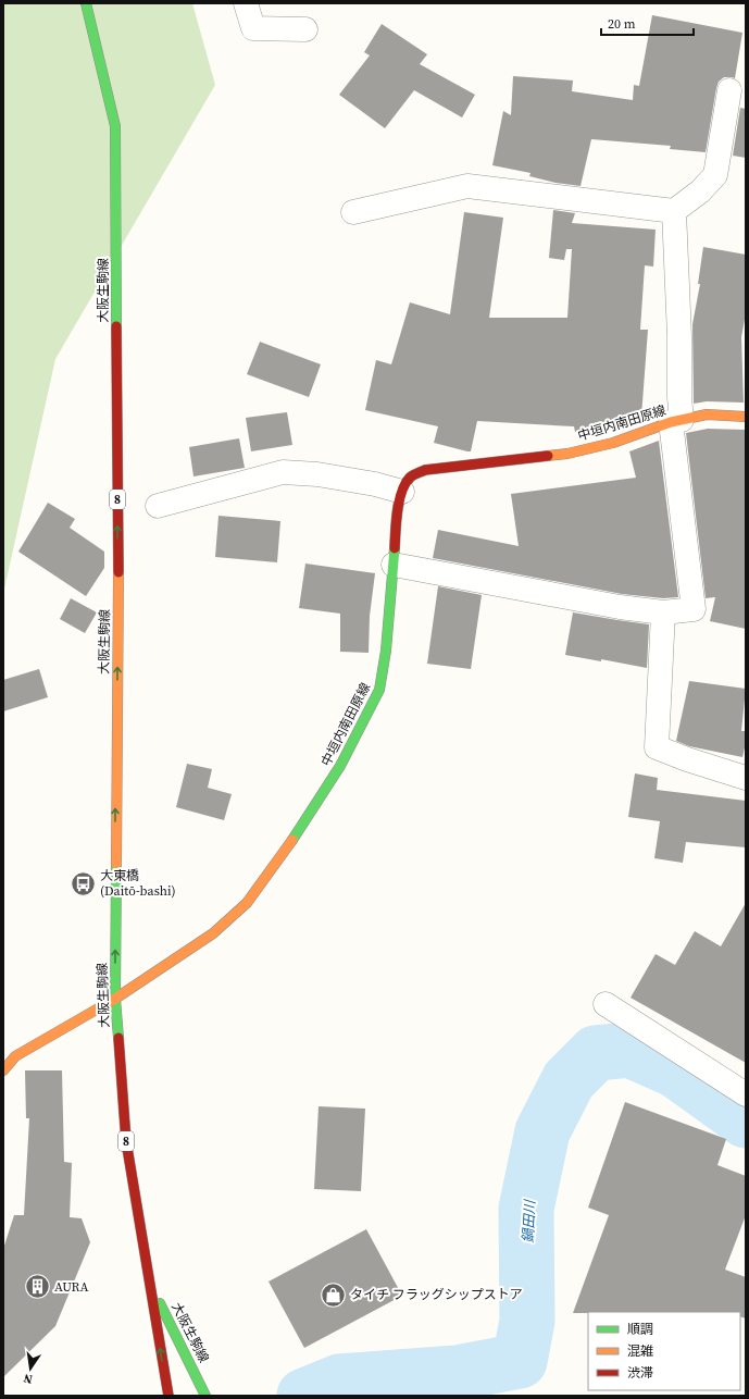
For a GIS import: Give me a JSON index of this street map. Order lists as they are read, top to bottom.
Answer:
{
  "streets": {
    "main road": ["大阪生駒線", "中垣内南田原線", "8"]
  },
  "crossings": [
    ["大阪生駒線", "中垣内南田原線"]
  ],
  "one_way": ["大阪生駒線"],
  "water": ["鍋田川"],
  "places": {
    "bus stop": ["大東橋 (Daitō-bashi)"],
    "building": ["AURA"],
    "shop": ["タイチ フラッグシップストア"]
  },
  "legend": ["順調", "混雑", "渋滞"],
  "scale_bar": "20 m",
  "north": "bottom"
}
